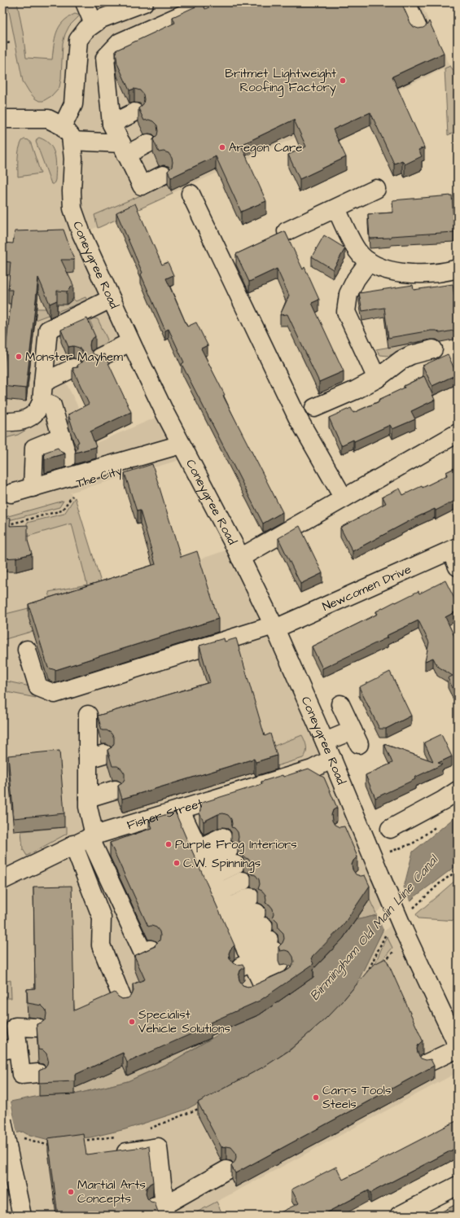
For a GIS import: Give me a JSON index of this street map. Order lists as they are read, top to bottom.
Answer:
{
  "streets": {
    "main road": ["Coneygree Road", "Newcomen Drive", "Fisher Street"],
    "path": ["The City"]
  },
  "crossings": [
    ["Coneygree Road", "Newcomen Drive"],
    ["Coneygree Road", "Fisher Street"]
  ],
  "water": ["Birmingham Old Main Line Canal"],
  "places": [
    "Britmet Lightweight Roofing Factory",
    "Aregon Care",
    "Monster Mayhem",
    "Purple Frog Interiors",
    "C.W. Spinnings",
    "Specialist Vehicle Solutions",
    "Carrs Tools Steels",
    "Martial Arts Concepts"
  ]
}
